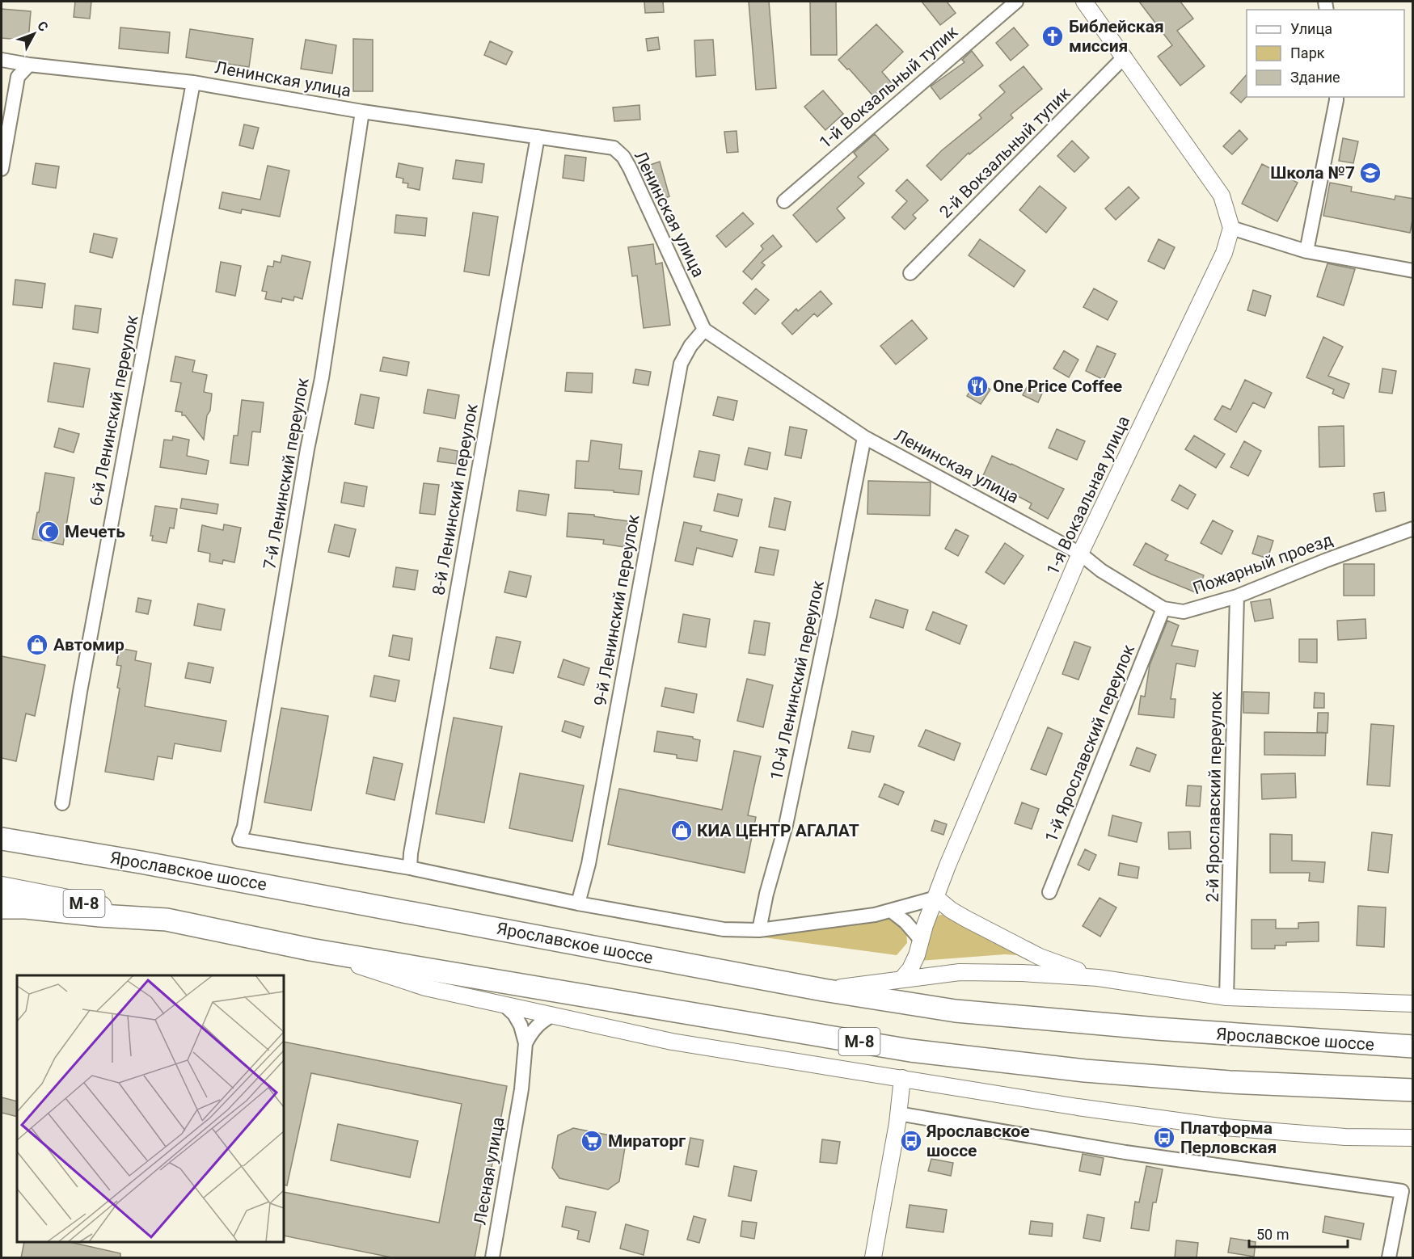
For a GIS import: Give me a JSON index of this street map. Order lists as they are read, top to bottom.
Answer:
{
  "streets": {
    "highway": ["Ярославское шоссе", "М-8"],
    "street": [
      "Ленинская улица",
      "1-й Вокзальный тупик",
      "2-й Вокзальный тупик",
      "6-й Ленинский переулок",
      "7-й Ленинский переулок",
      "1-я Вокзальная улица",
      "8-й Ленинский переулок",
      "Пожарный проезд",
      "9-й Ленинский переулок",
      "10-й Ленинский переулок",
      "1-й Ярославский переулок",
      "2-й Ярославский переулок",
      "Лесная улица"
    ]
  },
  "crossings": [
    ["Ленинская улица", "6-й Ленинский переулок"],
    ["Ленинская улица", "7-й Ленинский переулок"],
    ["Ленинская улица", "1-я Вокзальная улица"],
    ["Ленинская улица", "8-й Ленинский переулок"],
    ["Ленинская улица", "Пожарный проезд"],
    ["Ленинская улица", "9-й Ленинский переулок"],
    ["Ленинская улица", "10-й Ленинский переулок"],
    ["2-й Вокзальный тупик", "1-я Вокзальная улица"],
    ["7-й Ленинский переулок", "8-й Ленинский переулок"],
    ["1-я Вокзальная улица", "Пожарный проезд"],
    ["Пожарный проезд", "1-й Ярославский переулок"],
    ["Пожарный проезд", "2-й Ярославский переулок"]
  ],
  "places": {
    "church": ["Библейская миссия"],
    "school or university": ["Школа №7"],
    "restaurant": ["One Price Coffee"],
    "mosque": ["Мечеть"],
    "shop": ["Автомир", "КИА ЦЕНТР АГАЛАТ"],
    "bus stop": ["Платформа Перловская", "Ярославское шоссе"],
    "supermarket": ["Мираторг"]
  },
  "legend": ["Улица", "Парк", "Здание"],
  "scale_bar": "50 m",
  "north": "top right"
}
